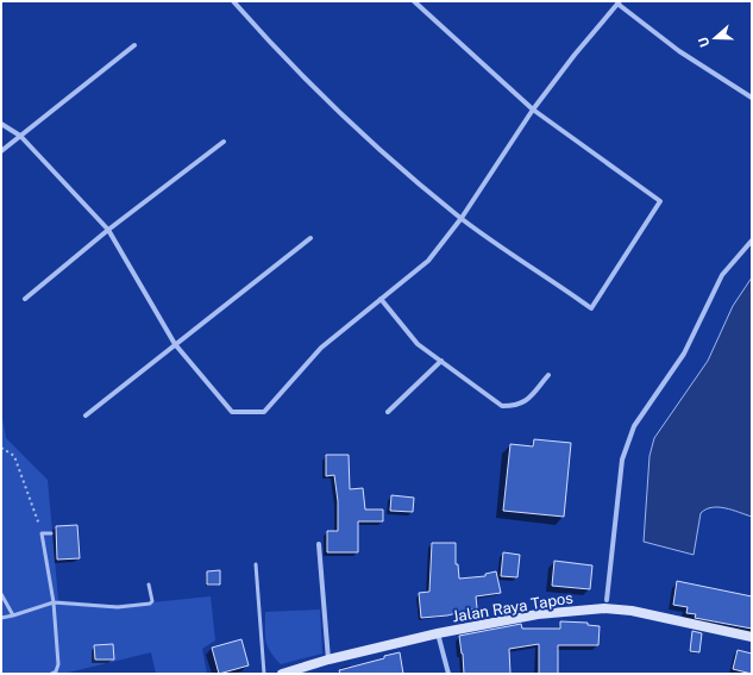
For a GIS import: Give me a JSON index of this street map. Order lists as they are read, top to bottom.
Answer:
{
  "streets": {
    "main road": ["Jalan Raya Tapos"]
  },
  "north": "left"
}
